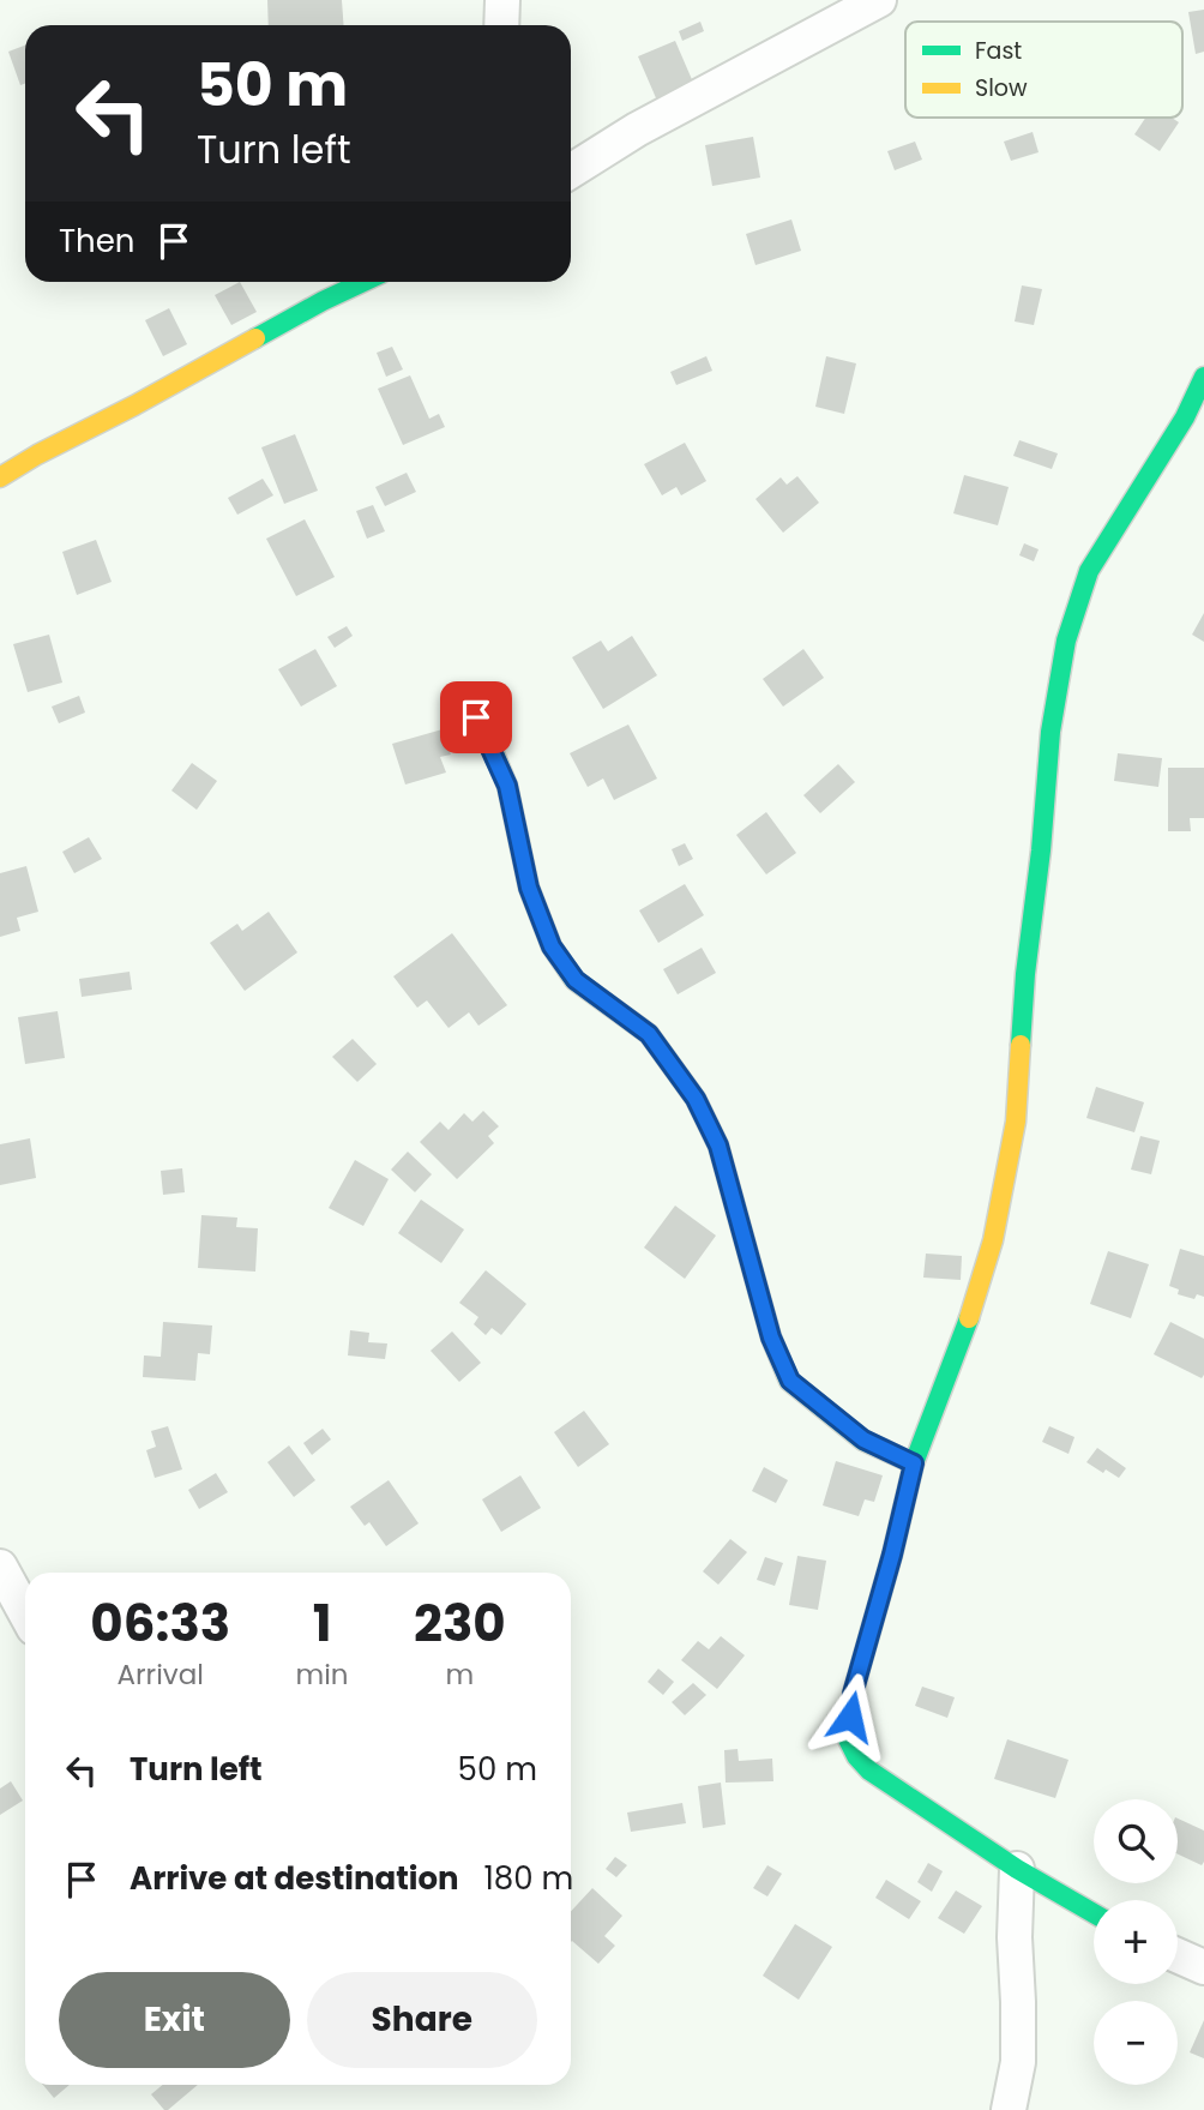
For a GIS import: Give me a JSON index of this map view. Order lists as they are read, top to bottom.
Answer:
{
  "legend": ["Fast", "Slow"],
  "page": {
    "turn": ["50 m", "Turn left"],
    "then": "Then",
    "eta": [
      "06:33",
      "Arrival",
      "1",
      "min",
      "230",
      "m"
    ],
    "list": [
      {
        "name": "Turn left",
        "value": "50 m"
      },
      {
        "name": "Arrive at destination",
        "value": "180 m"
      }
    ],
    "map_buttons": ["+", "−"],
    "buttons": ["Exit", "Share"]
  }
}
